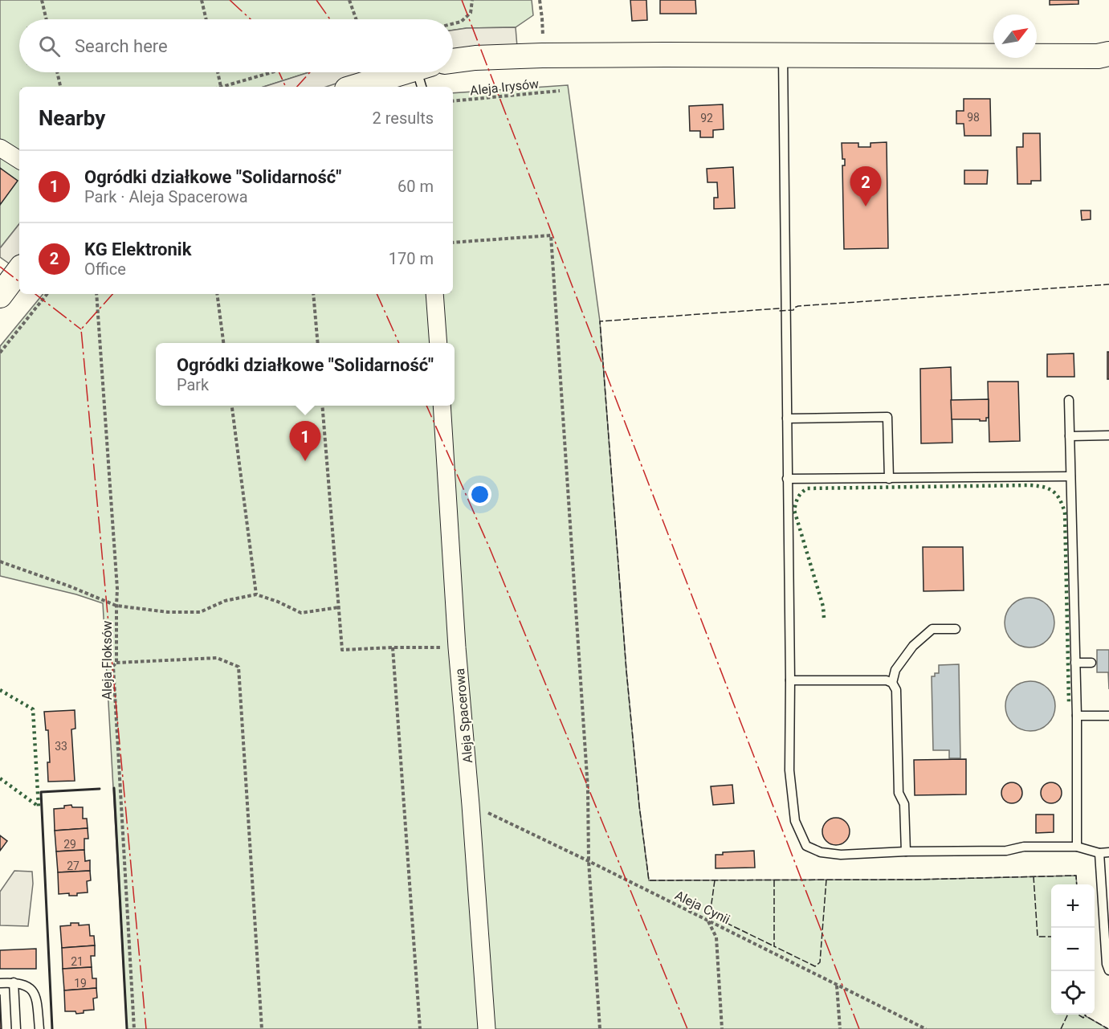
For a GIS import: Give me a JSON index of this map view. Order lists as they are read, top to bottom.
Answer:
{
  "streets": {
    "street": ["Aleja Spacerowa"],
    "path": ["Aleja Irysów", "Aleja Floksów", "Aleja Cynii"]
  },
  "crossings": [
    ["Aleja Spacerowa", "Aleja Cynii"]
  ],
  "house_numbers": [
    "98",
    "92",
    "33",
    "29",
    "27",
    "21",
    "19"
  ],
  "north": "top right",
  "page": {
    "search": "Search here",
    "heading": ["Nearby", "2 results"],
    "list": [
      {
        "mark": "1",
        "name": "Ogródki działkowe \"Solidarność\"",
        "note": "Park · Aleja Spacerowa",
        "value": "60 m"
      },
      {
        "mark": "2",
        "name": "KG Elektronik",
        "note": "Office",
        "value": "170 m"
      }
    ],
    "pins": ["2", "1"],
    "popup": ["Ogródki działkowe \"Solidarność\"", "Park"],
    "map_buttons": ["+", "−"]
  }
}
